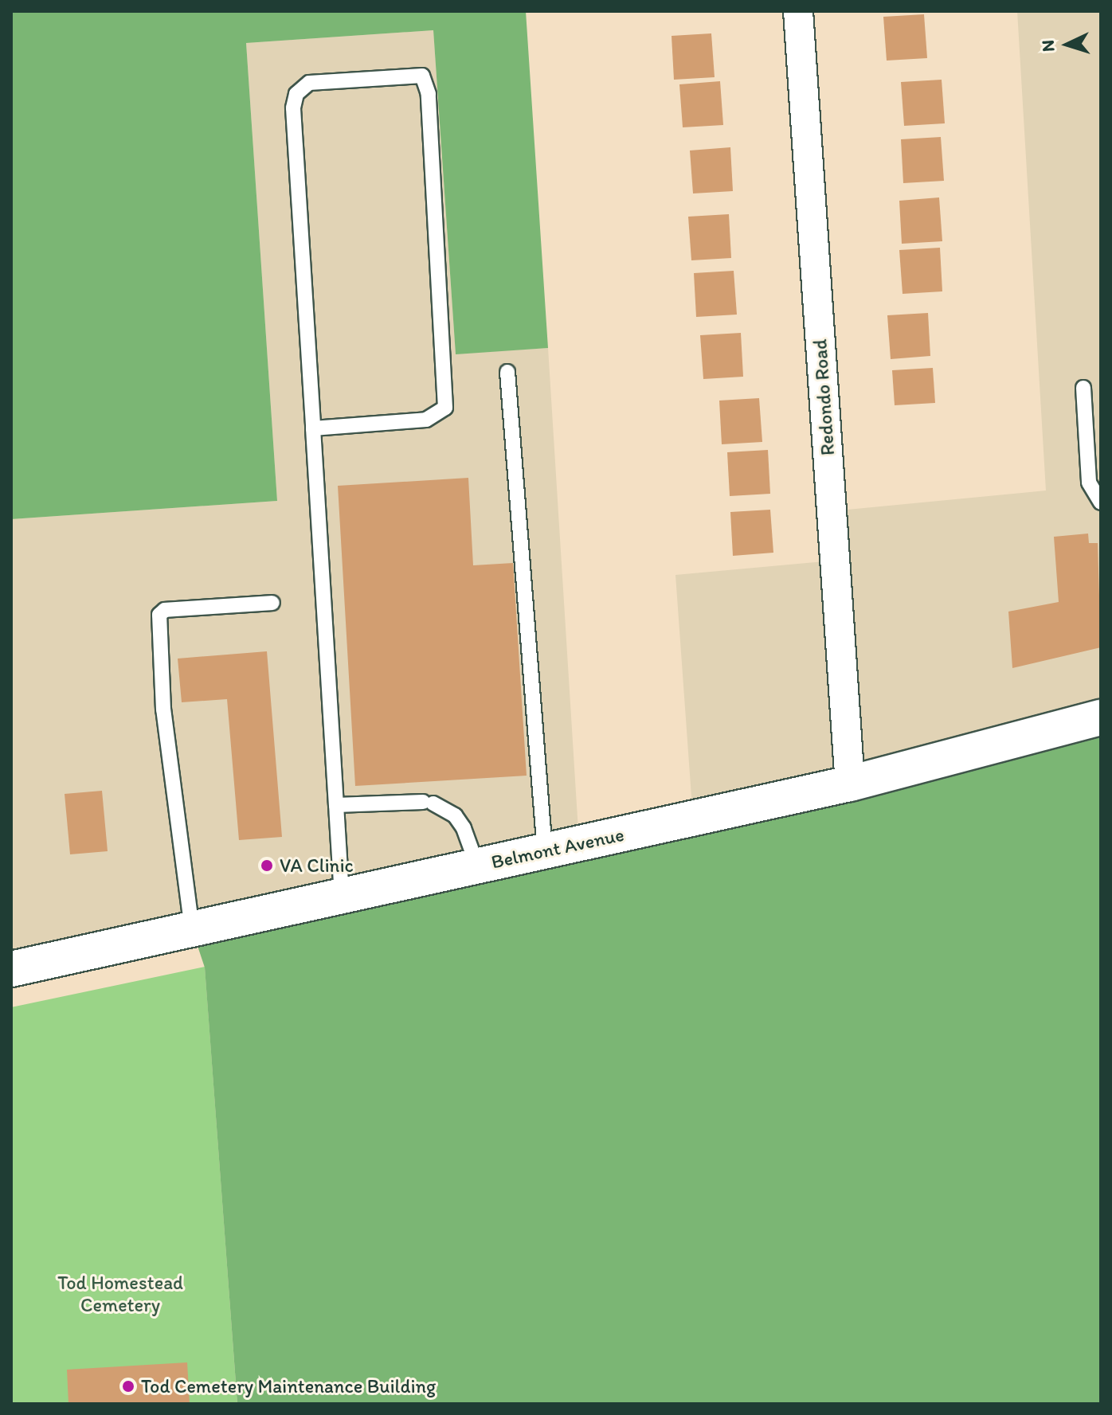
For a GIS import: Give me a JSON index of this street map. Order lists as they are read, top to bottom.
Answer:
{
  "streets": {
    "main road": ["Belmont Avenue"],
    "street": ["Redondo Road"]
  },
  "crossings": [
    ["Redondo Road", "Belmont Avenue"]
  ],
  "parks": ["Tod Homestead Cemetery"],
  "places": ["VA Clinic", "Tod Cemetery Maintenance Building"],
  "north": "left"
}
